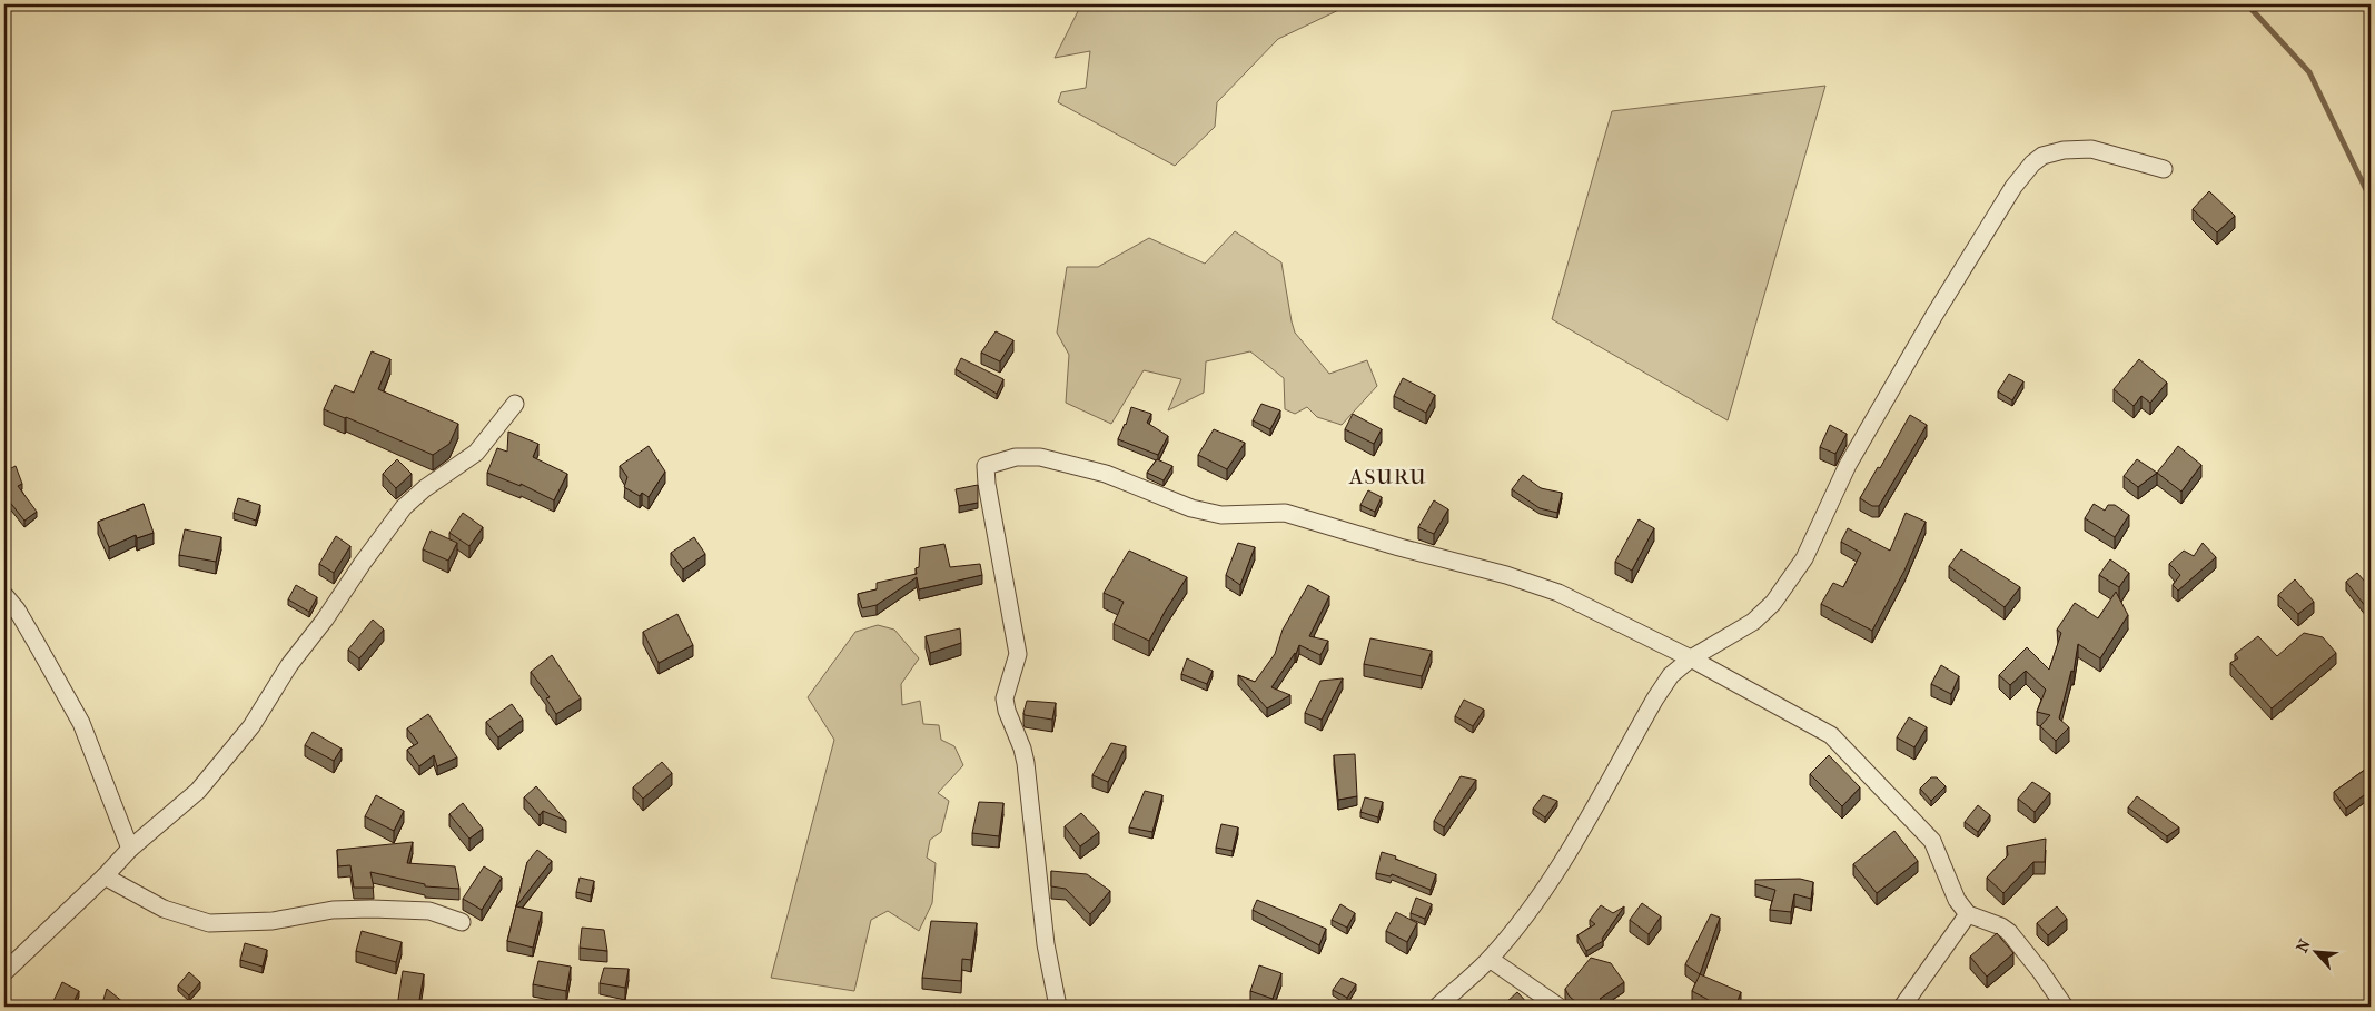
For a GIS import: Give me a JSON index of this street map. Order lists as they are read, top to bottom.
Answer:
{
  "districts": ["ASURU"],
  "north": "top left"
}
